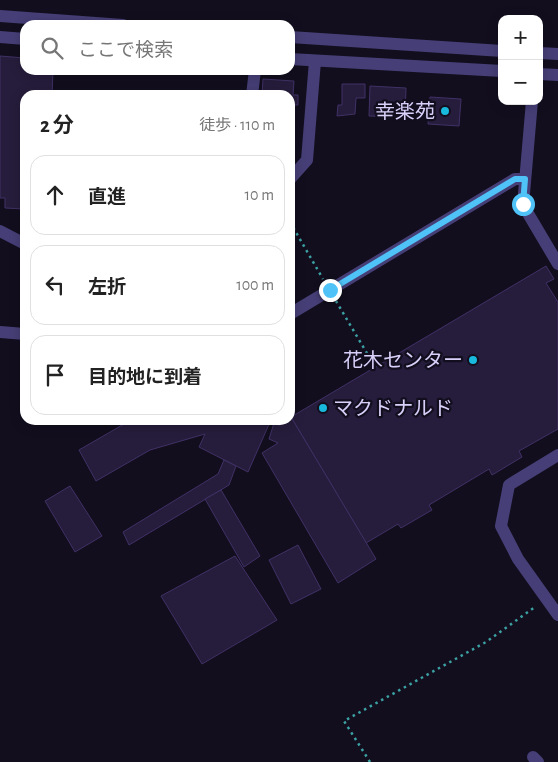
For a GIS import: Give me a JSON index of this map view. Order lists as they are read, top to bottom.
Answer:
{
  "places": ["幸楽苑", "花木センター", "マクドナルド"],
  "page": {
    "map_buttons": ["+", "−"],
    "search": "ここで検索",
    "heading": ["2 分", "徒歩 · 110 m"],
    "list": [
      ["直進", "10 m"],
      ["左折", "100 m"],
      "目的地に到着"
    ]
  }
}
